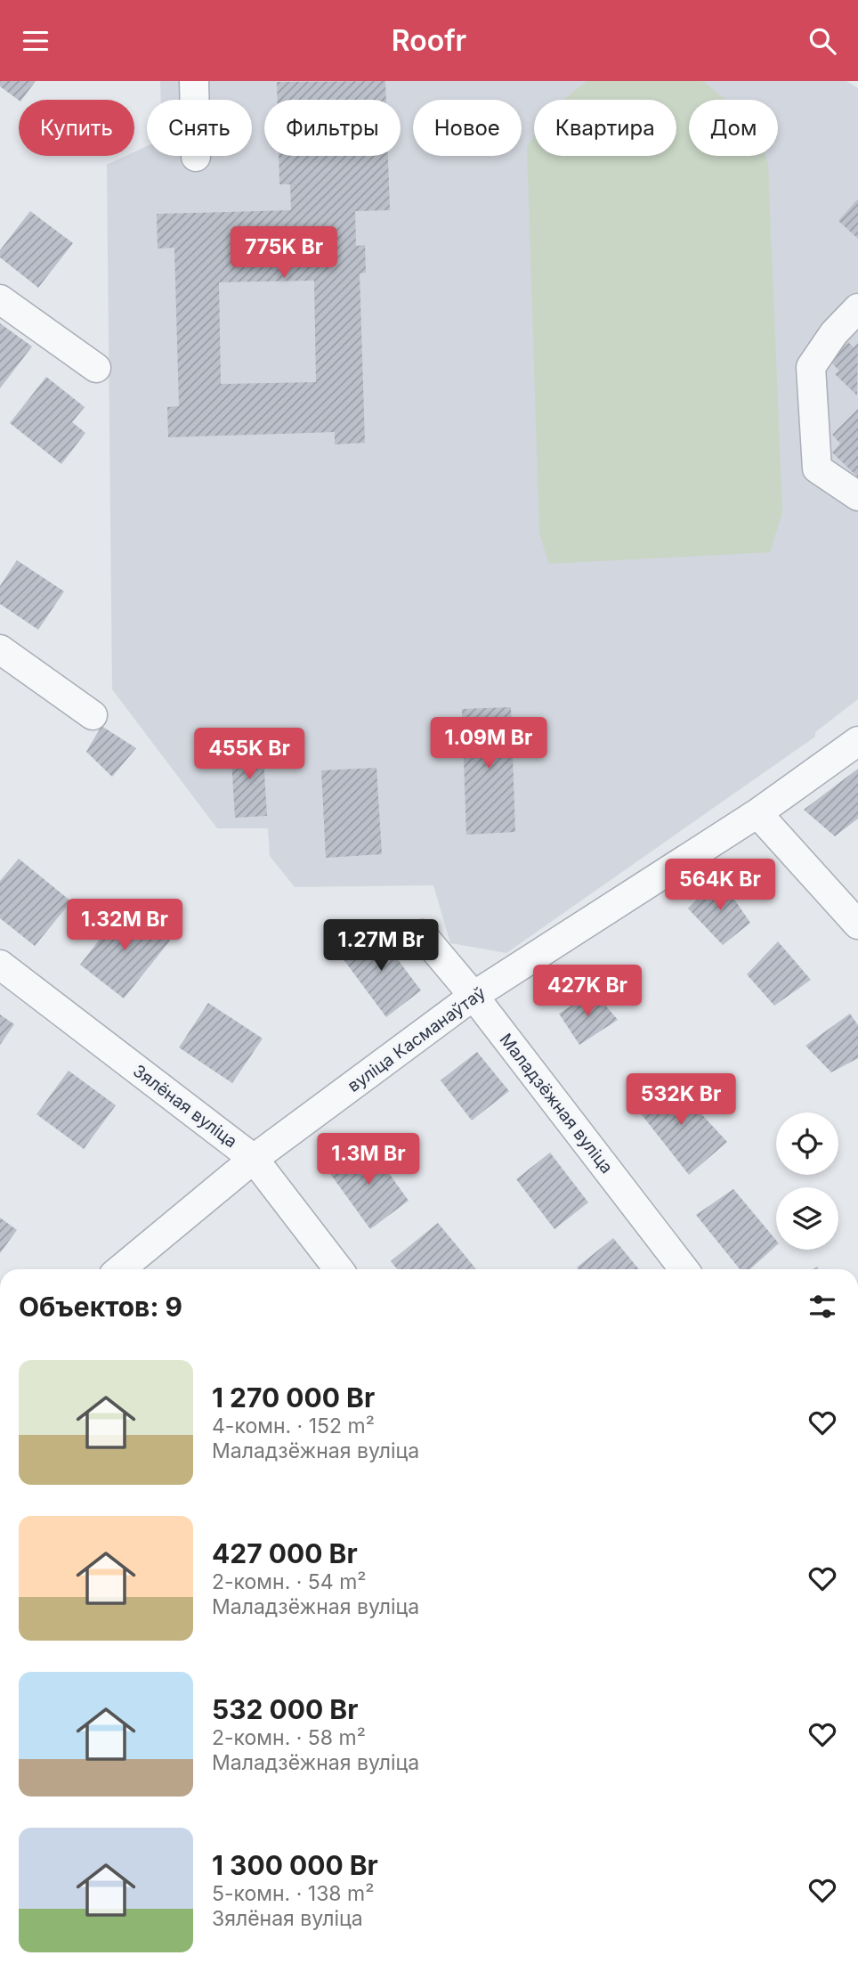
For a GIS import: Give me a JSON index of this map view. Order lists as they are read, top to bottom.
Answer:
{
  "streets": {
    "street": ["вуліца Касманаўтаў", "Маладзёжная вуліца", "Зялёная вуліца"]
  },
  "crossings": [
    ["вуліца Касманаўтаў", "Маладзёжная вуліца"],
    ["вуліца Касманаўтаў", "Зялёная вуліца"]
  ],
  "page": {
    "header": "Roofr",
    "chip": [
      "Купить",
      "Снять",
      "Фильтры",
      "Новое",
      "Квартира",
      "Дом"
    ],
    "price": [
      "775K Br",
      "1.09M Br",
      "455K Br",
      "564K Br",
      "1.32M Br",
      "1.27M Br",
      "427K Br",
      "532K Br",
      "1.3M Br"
    ],
    "heading": "Объектов: 9",
    "list": [
      {
        "name": "1 270 000 Br",
        "note": "4-комн. · 152 m² · Маладзёжная вуліца"
      },
      {
        "name": "427 000 Br",
        "note": "2-комн. · 54 m² · Маладзёжная вуліца"
      },
      {
        "name": "532 000 Br",
        "note": "2-комн. · 58 m² · Маладзёжная вуліца"
      },
      {
        "name": "1 300 000 Br",
        "note": "5-комн. · 138 m² · Зялёная вуліца"
      }
    ]
  }
}
